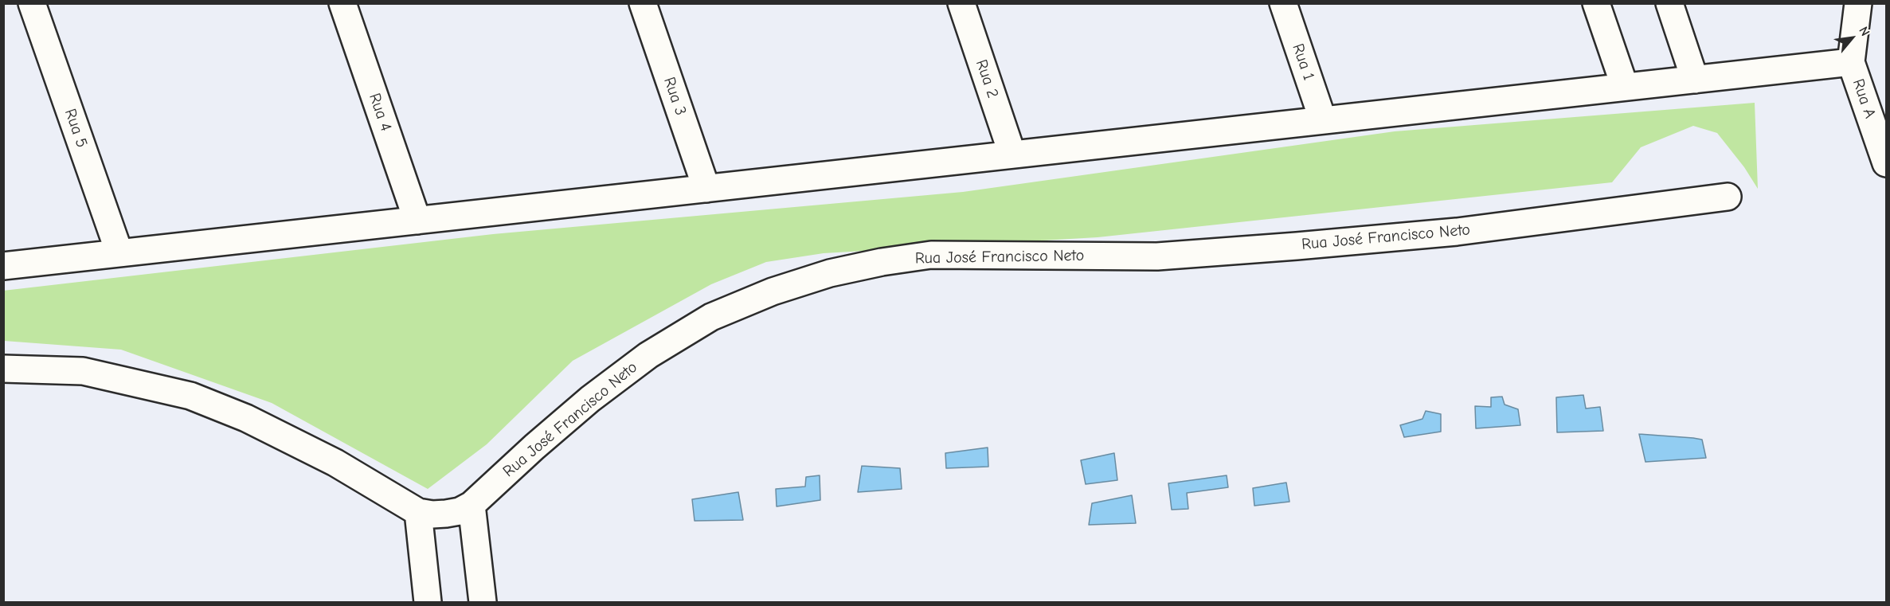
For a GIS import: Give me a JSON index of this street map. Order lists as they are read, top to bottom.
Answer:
{
  "streets": {
    "street": [
      "Rua 1",
      "Rua 2",
      "Rua 3",
      "Rua A",
      "Rua 4",
      "Rua 5",
      "Rua José Francisco Neto"
    ]
  },
  "north": "top right"
}
